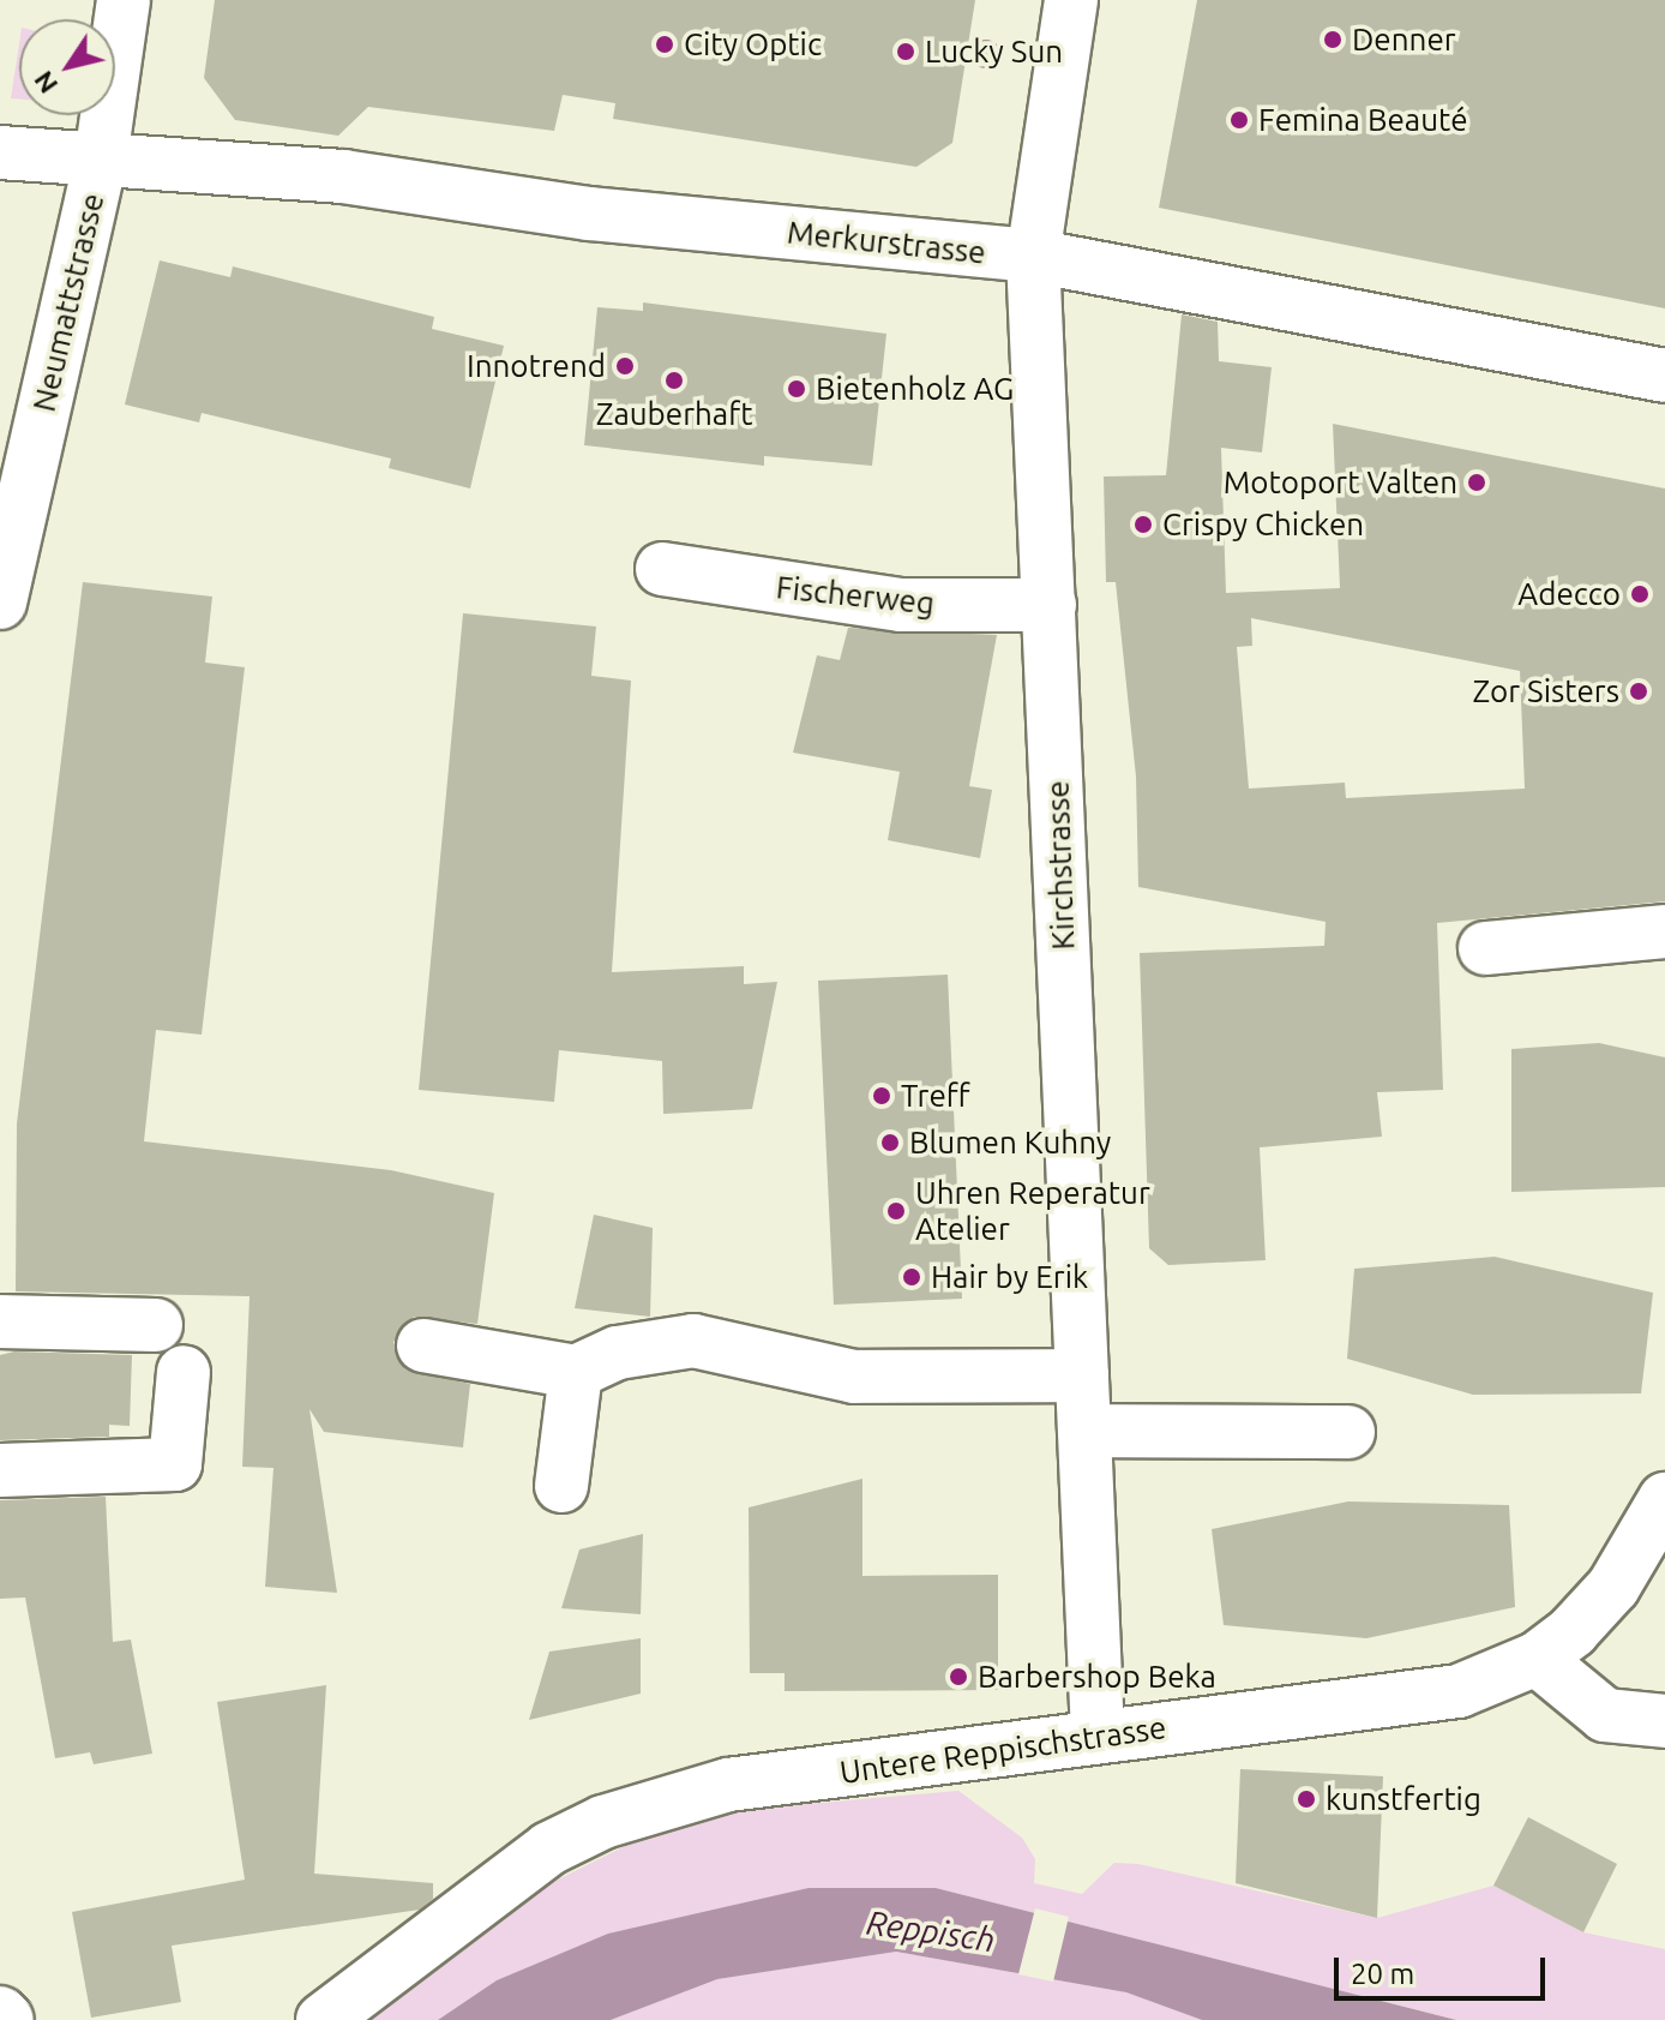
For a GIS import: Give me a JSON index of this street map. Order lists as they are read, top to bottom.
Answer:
{
  "streets": {
    "street": [
      "Merkurstrasse",
      "Neumattstrasse",
      "Fischerweg",
      "Kirchstrasse",
      "Untere Reppischstrasse"
    ]
  },
  "crossings": [
    ["Merkurstrasse", "Neumattstrasse"],
    ["Merkurstrasse", "Kirchstrasse"],
    ["Fischerweg", "Kirchstrasse"],
    ["Kirchstrasse", "Untere Reppischstrasse"]
  ],
  "water": ["Reppisch"],
  "places": [
    "Denner",
    "City Optic",
    "Lucky Sun",
    "Femina Beauté",
    "Innotrend",
    "Zauberhaft",
    "Bietenholz AG",
    "Motoport Valten",
    "Crispy Chicken",
    "Adecco",
    "Zor Sisters",
    "Treff",
    "Blumen Kuhny",
    "Uhren Reperatur Atelier",
    "Hair by Erik",
    "Barbershop Beka",
    "kunstfertig"
  ],
  "scale_bar": "20 m",
  "north": "bottom left"
}
